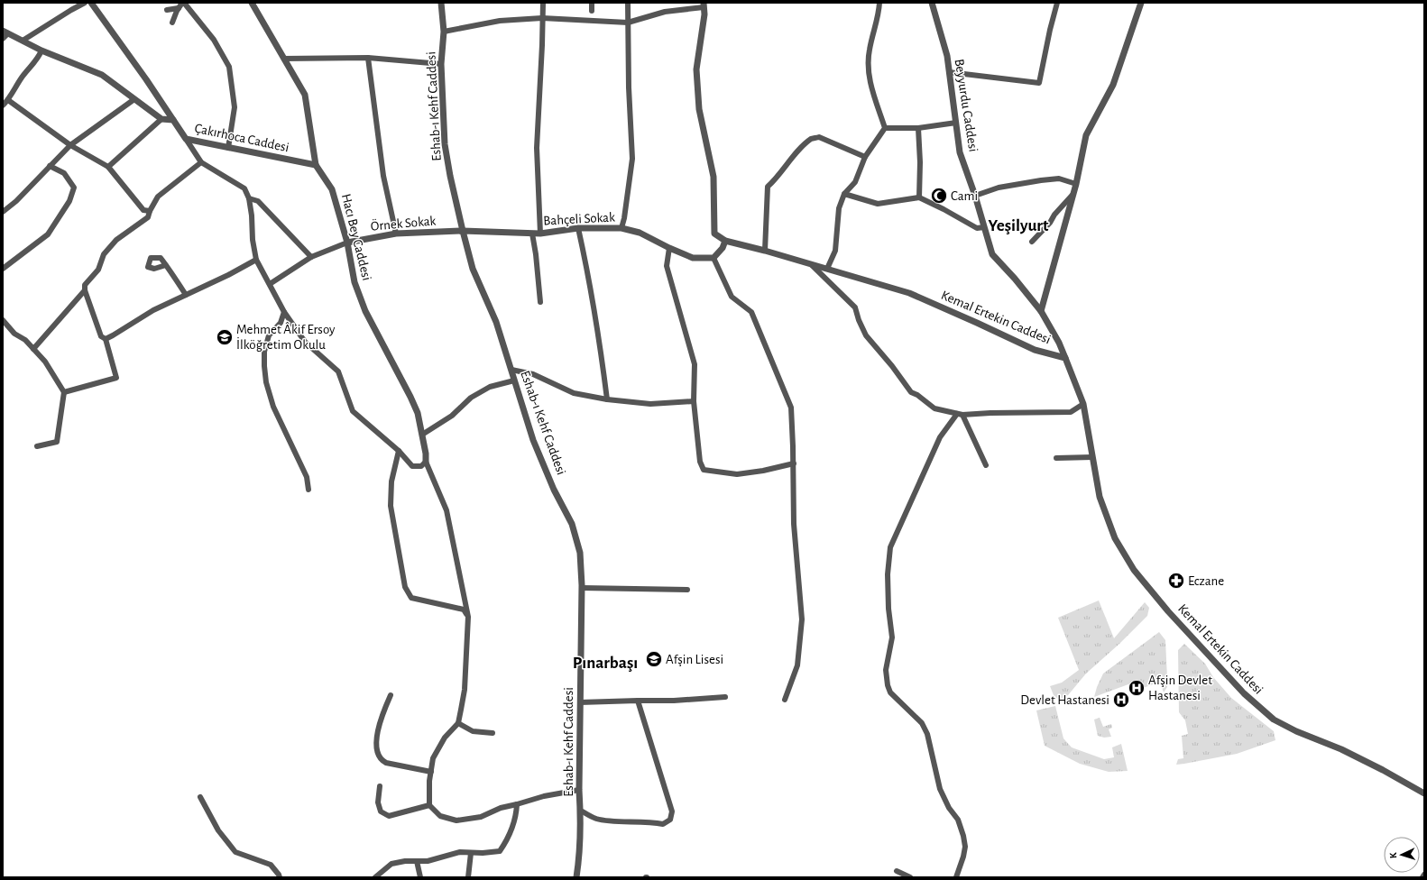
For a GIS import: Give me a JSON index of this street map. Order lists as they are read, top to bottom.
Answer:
{
  "streets": {
    "street": [
      "Beyyurdu Caddesi",
      "Eshab-ı Kehf Caddesi",
      "Çakırhoca Caddesi",
      "Bahçeli Sokak",
      "Örnek Sokak",
      "Hacı Bey Caddesi",
      "Kemal Ertekin Caddesi"
    ]
  },
  "crossings": [
    ["Beyyurdu Caddesi", "Kemal Ertekin Caddesi"],
    ["Eshab-ı Kehf Caddesi", "Bahçeli Sokak"],
    ["Eshab-ı Kehf Caddesi", "Örnek Sokak"],
    ["Çakırhoca Caddesi", "Hacı Bey Caddesi"],
    ["Bahçeli Sokak", "Örnek Sokak"],
    ["Örnek Sokak", "Hacı Bey Caddesi"]
  ],
  "districts": ["Yeşilyurt", "Pınarbaşı"],
  "places": {
    "mosque": ["Cami"],
    "school or university": ["Mehmet Âkif Ersoy İlköğretim Okulu", "Afşin Lisesi"],
    "pharmacy": ["Eczane"],
    "hospital": ["Afşin Devlet Hastanesi", "Devlet Hastanesi"]
  },
  "north": "left"
}
